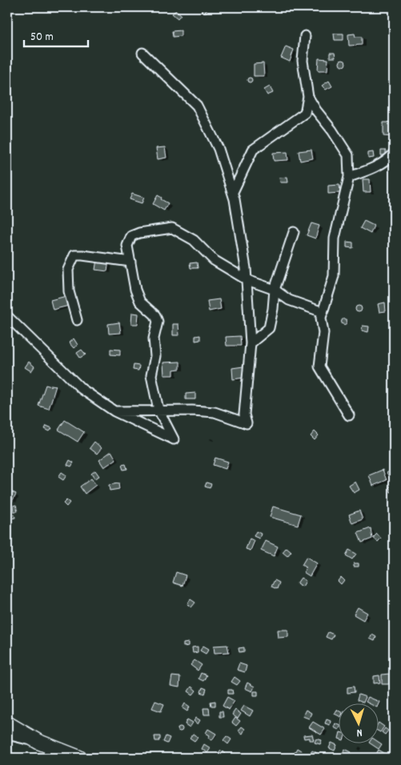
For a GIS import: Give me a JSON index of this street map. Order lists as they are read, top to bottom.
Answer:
{
  "scale_bar": "50 m",
  "north": "bottom"
}
